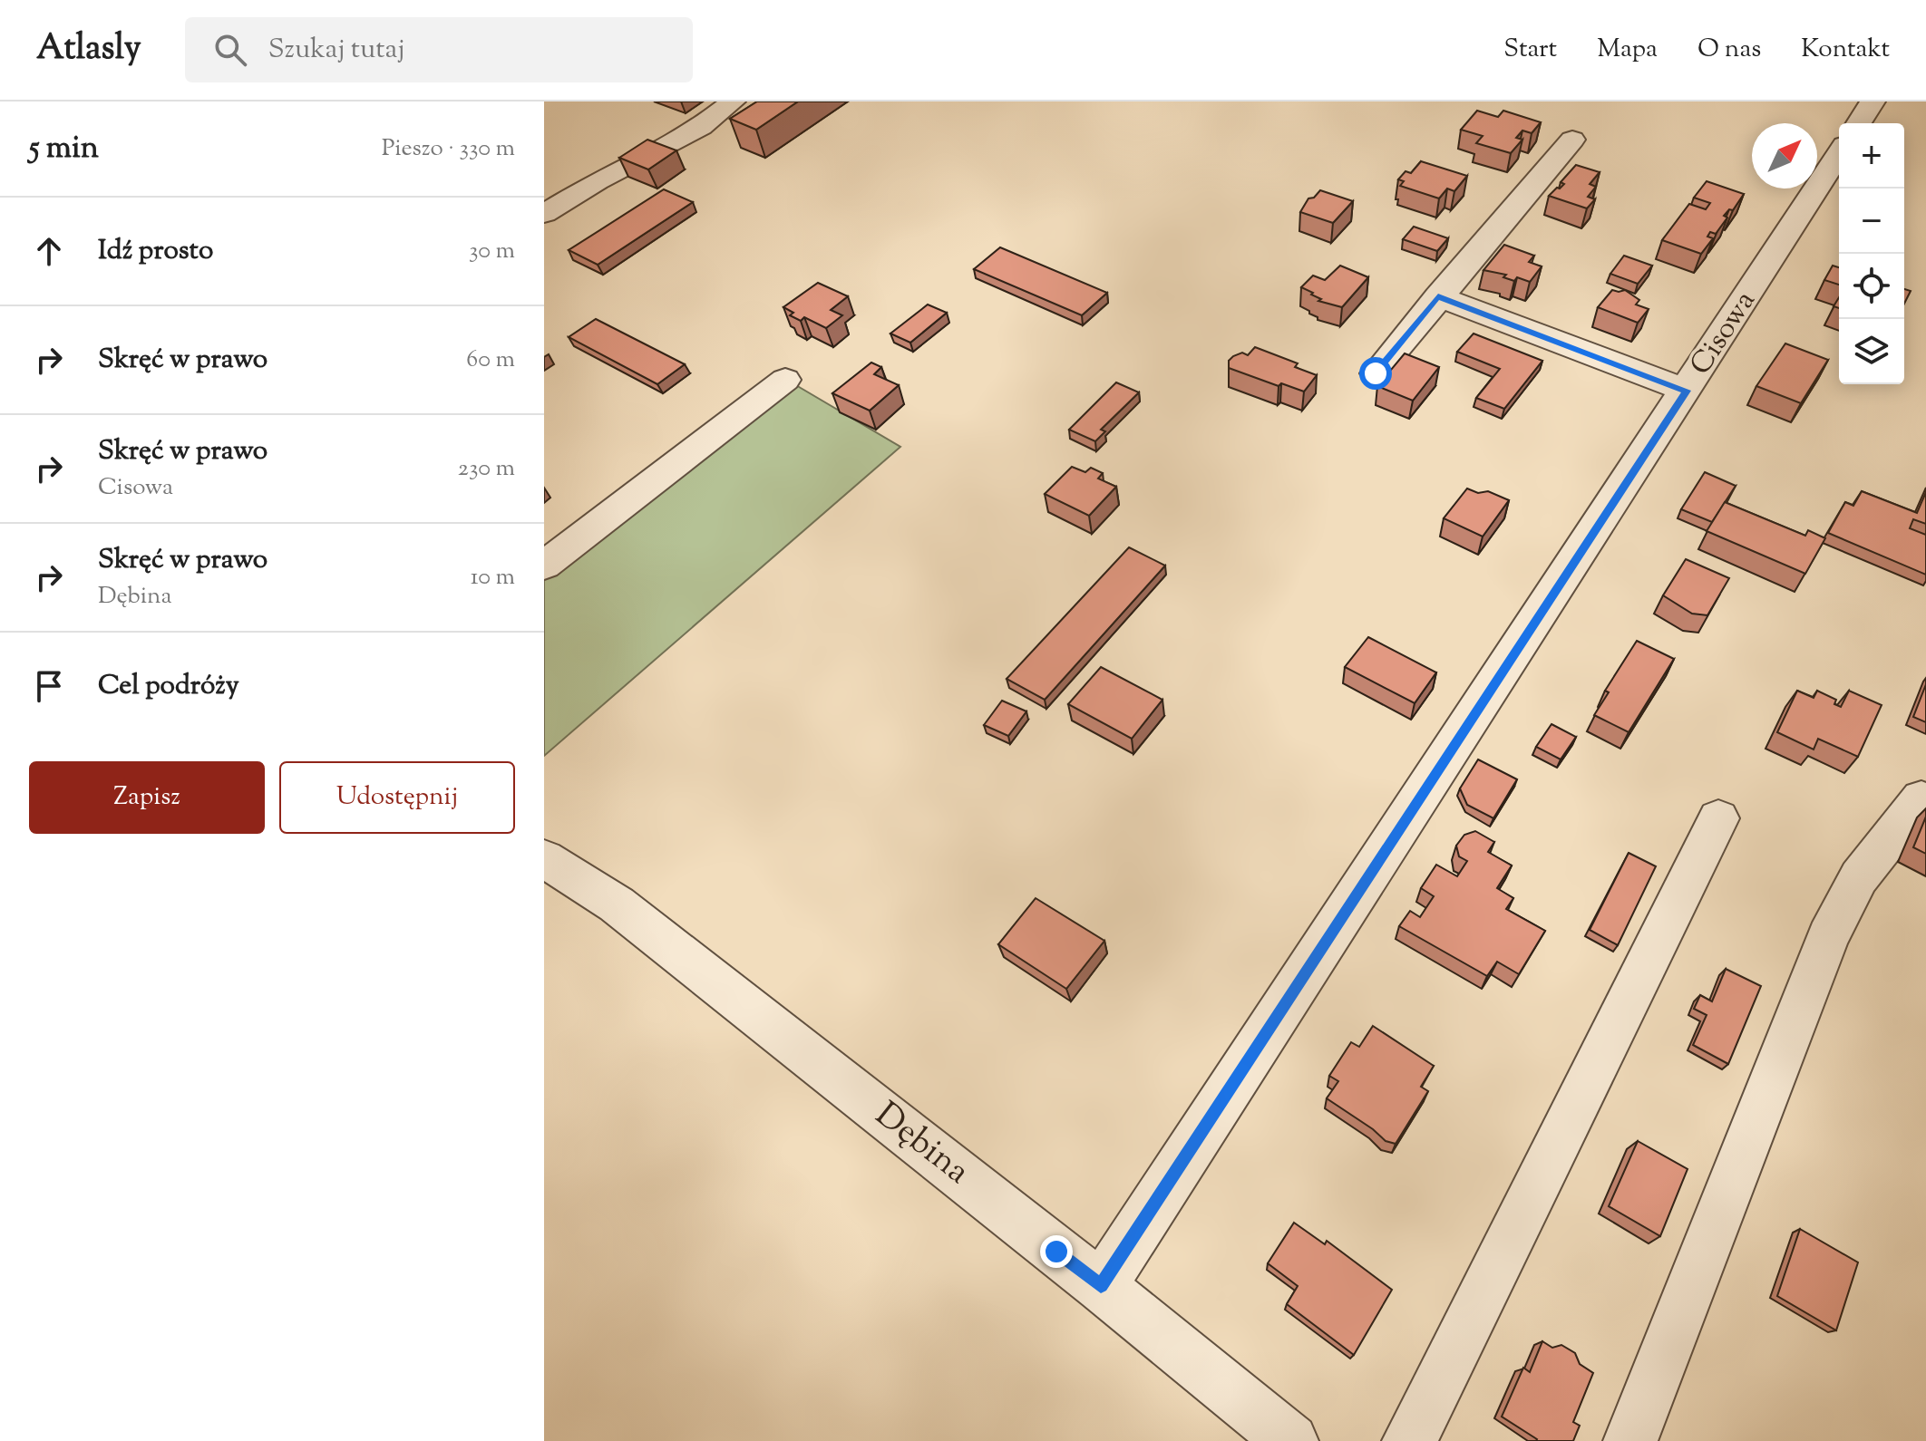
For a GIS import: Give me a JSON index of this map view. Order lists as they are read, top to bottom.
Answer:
{
  "streets": {
    "street": ["Cisowa", "Dębina"]
  },
  "crossings": [
    ["Cisowa", "Dębina"]
  ],
  "north": "top right",
  "page": {
    "header": "Atlasly",
    "search": "Szukaj tutaj",
    "nav": [
      "Start",
      "Mapa",
      "O nas",
      "Kontakt"
    ],
    "heading": ["5 min", "Pieszo · 330 m"],
    "map_buttons": ["+", "−"],
    "list": [
      ["Idź prosto", "30 m"],
      ["Skręć w prawo", "60 m"],
      ["Skręć w prawo", "Cisowa", "230 m"],
      ["Skręć w prawo", "Dębina", "10 m"],
      "Cel podróży"
    ],
    "buttons": ["Zapisz", "Udostępnij"]
  }
}
